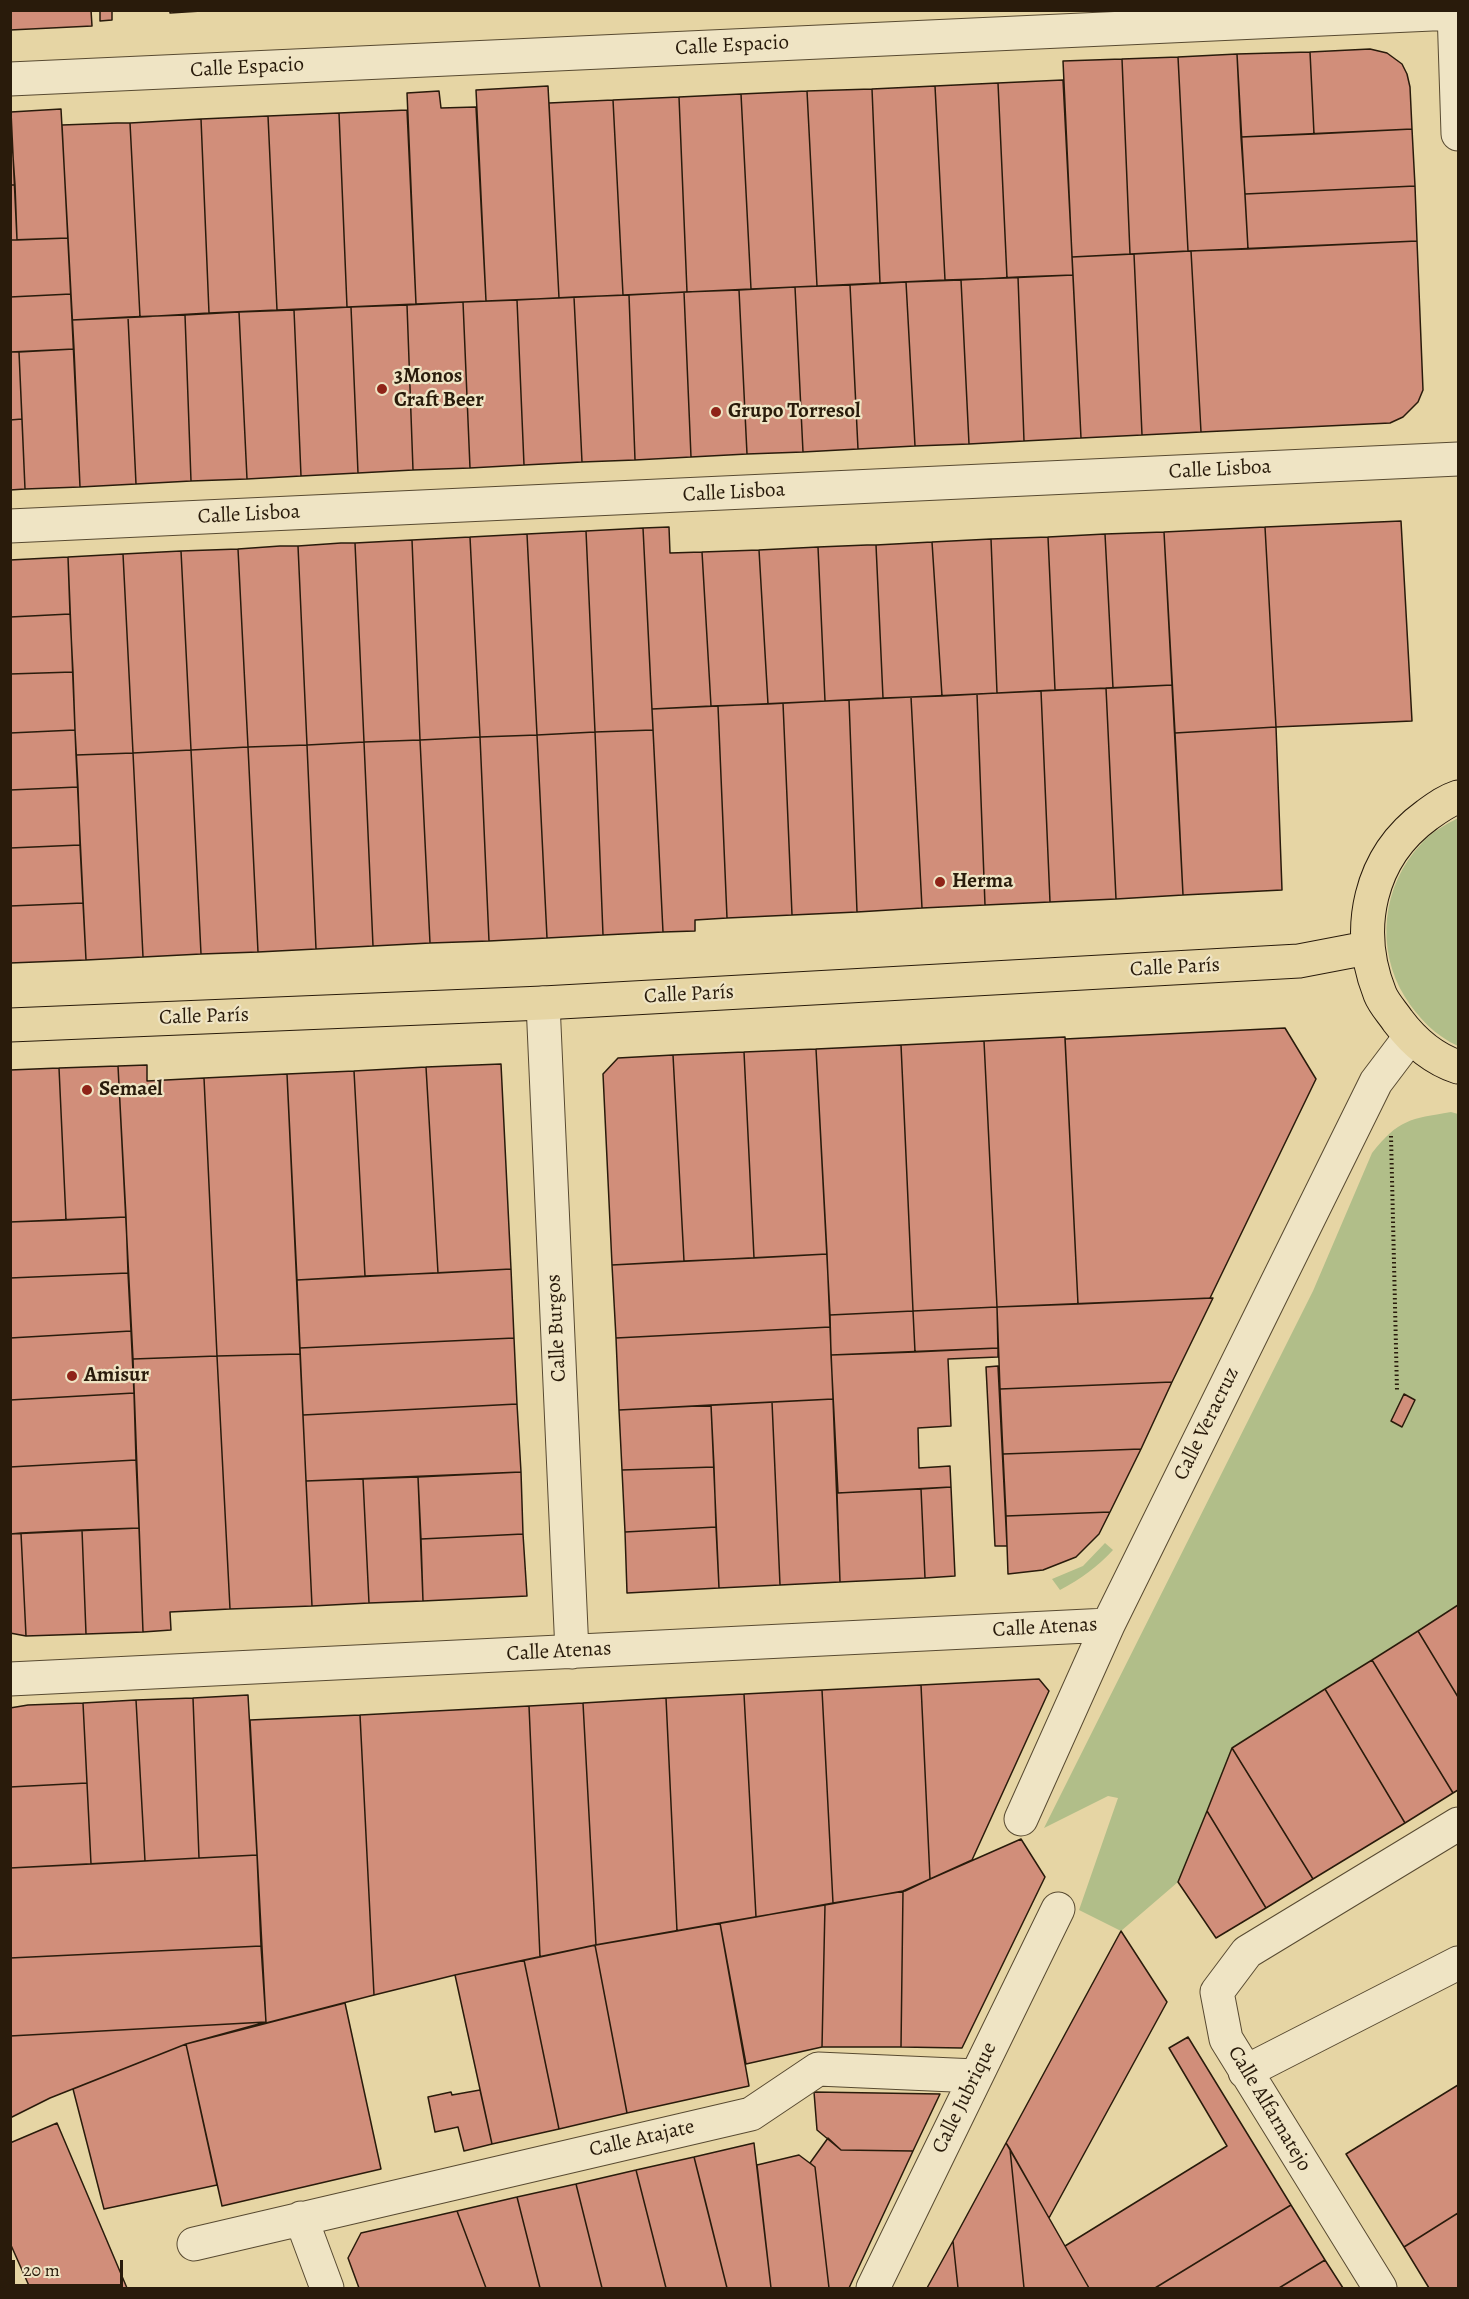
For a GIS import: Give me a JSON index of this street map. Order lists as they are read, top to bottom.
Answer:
{
  "streets": {
    "main road": ["Calle París"],
    "street": [
      "Calle Espacio",
      "Calle Lisboa",
      "Calle Burgos",
      "Calle Veracruz",
      "Calle Atenas",
      "Calle Jubrique",
      "Calle Alfarnatejo",
      "Calle Atajate"
    ]
  },
  "crossings": [
    ["Calle París", "Calle Burgos"],
    ["Calle Burgos", "Calle Atenas"],
    ["Calle Veracruz", "Calle Atenas"],
    ["Calle Jubrique", "Calle Atajate"]
  ],
  "places": [
    "3Monos Craft Beer",
    "Grupo Torresol",
    "Herma",
    "Semael",
    "Amisur"
  ],
  "scale_bar": "20 m"
}
